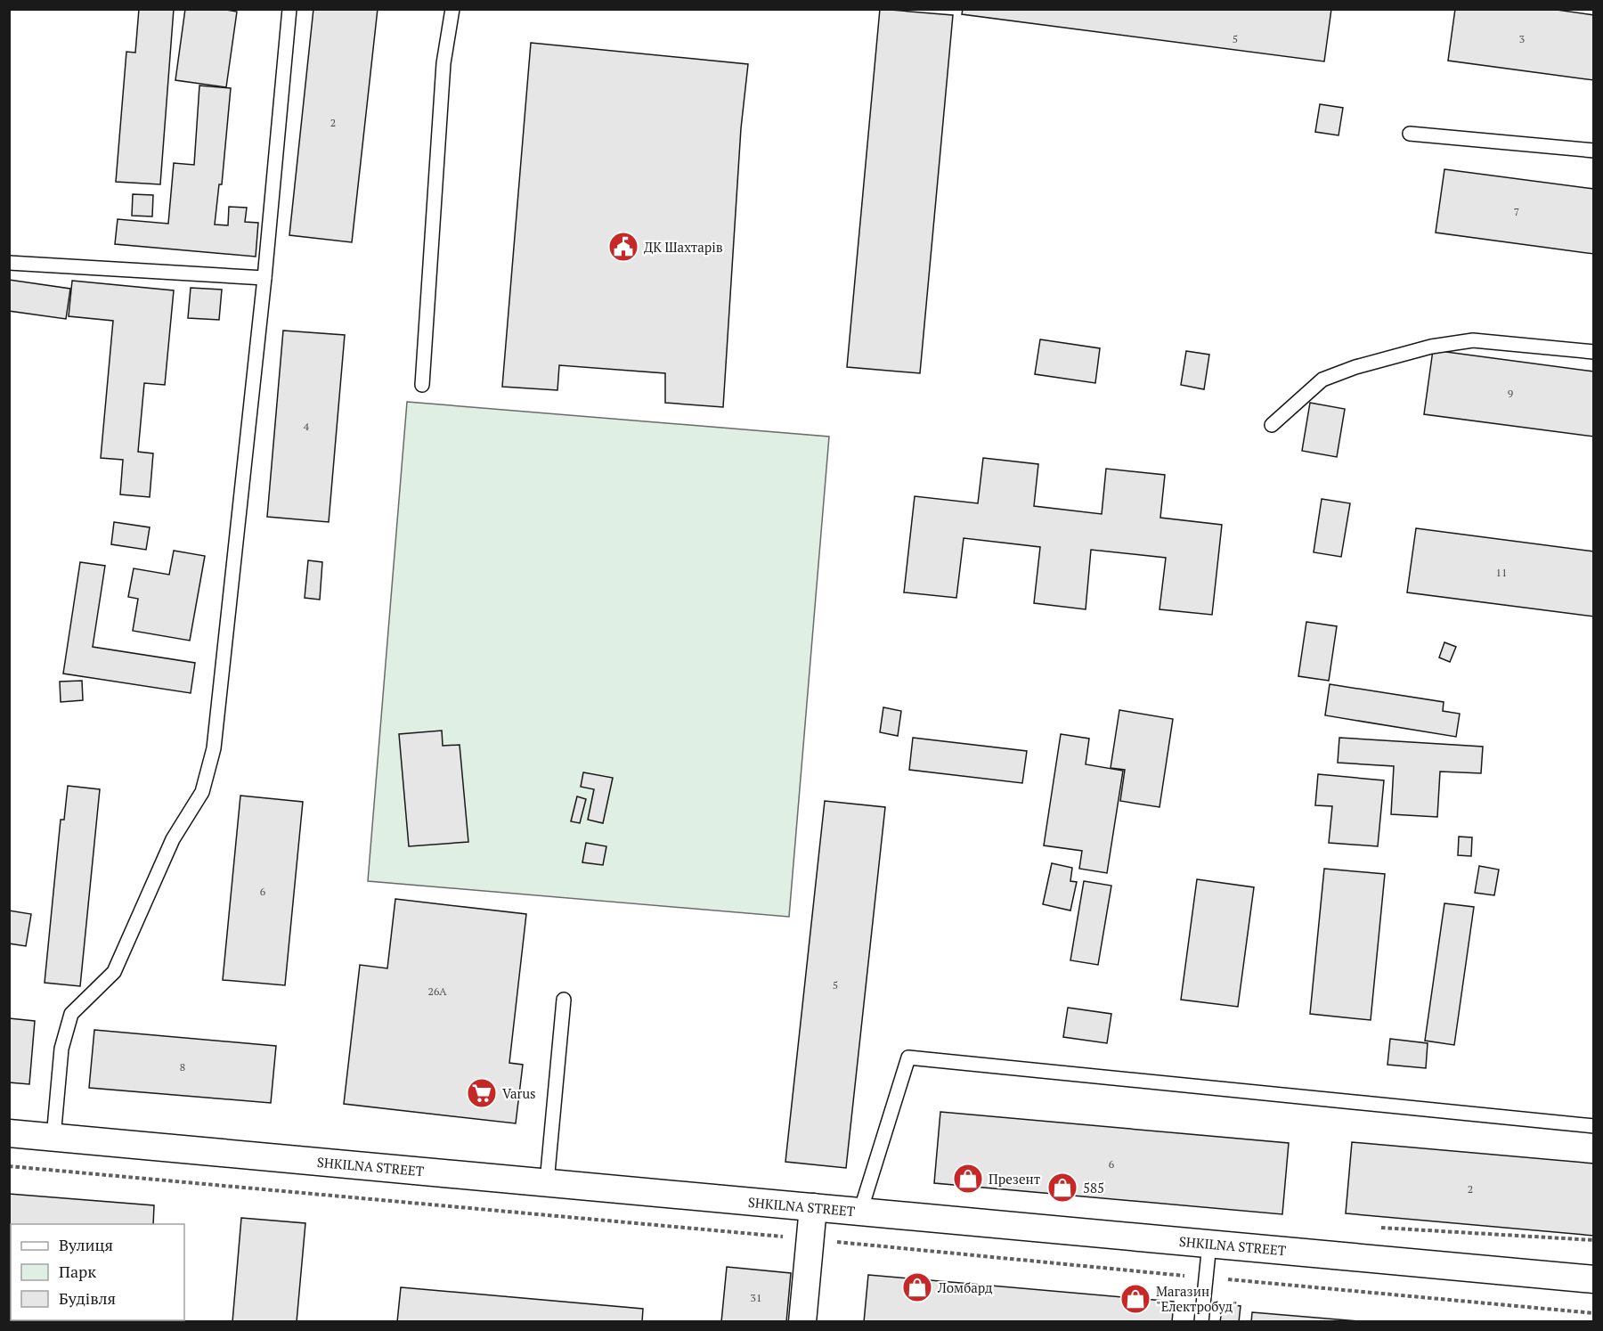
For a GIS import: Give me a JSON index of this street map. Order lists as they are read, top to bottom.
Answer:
{
  "streets": {
    "street": ["SHKILNA STREET"]
  },
  "places": {
    "public building": ["ДК Шахтарів"],
    "supermarket": ["Varus"],
    "shop": [
      "Презент",
      "585",
      "Ломбард",
      "Магазин \"Електробуд\""
    ]
  },
  "house_numbers": [
    "5",
    "3",
    "2",
    "7",
    "9",
    "4",
    "11",
    "6",
    "5",
    "26А",
    "8",
    "6",
    "2",
    "31"
  ],
  "legend": ["Вулиця", "Парк", "Будівля"]
}
